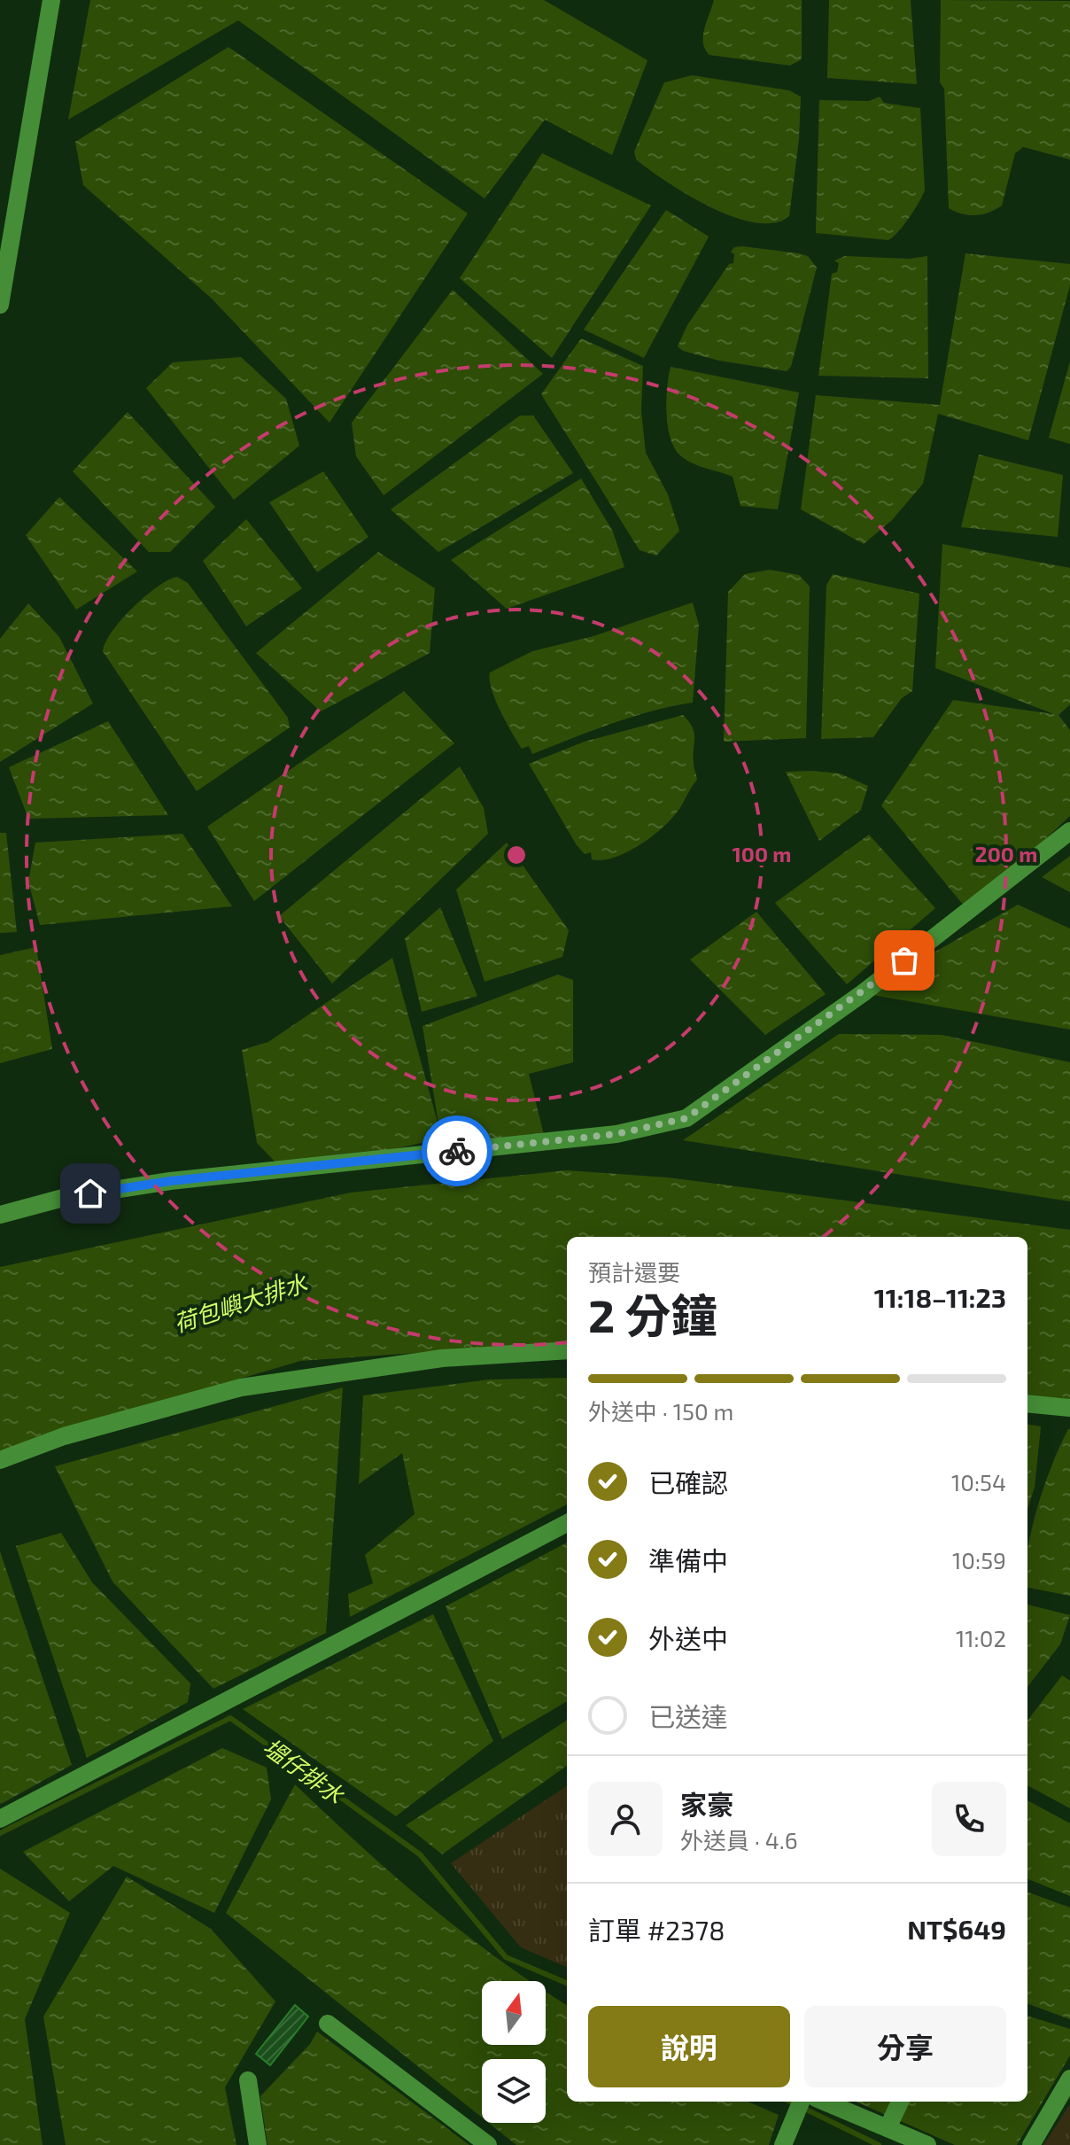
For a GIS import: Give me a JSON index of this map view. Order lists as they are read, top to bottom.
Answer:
{
  "water": ["荷包嶼大排水", "塭仔排水"],
  "north": "top",
  "page": {
    "heading": ["2 分鐘", "預計還要", "11:18–11:23"],
    "panel": [
      "家豪",
      "外送員 · 4.6",
      "訂單 #2378",
      "NT$649"
    ],
    "bar": "外送中 · 150 m",
    "list": [
      ["已確認", "10:54"],
      ["準備中", "10:59"],
      ["外送中", "11:02"],
      "已送達"
    ],
    "buttons": ["說明", "分享"]
  },
  "rings": ["100 m", "200 m"]
}
